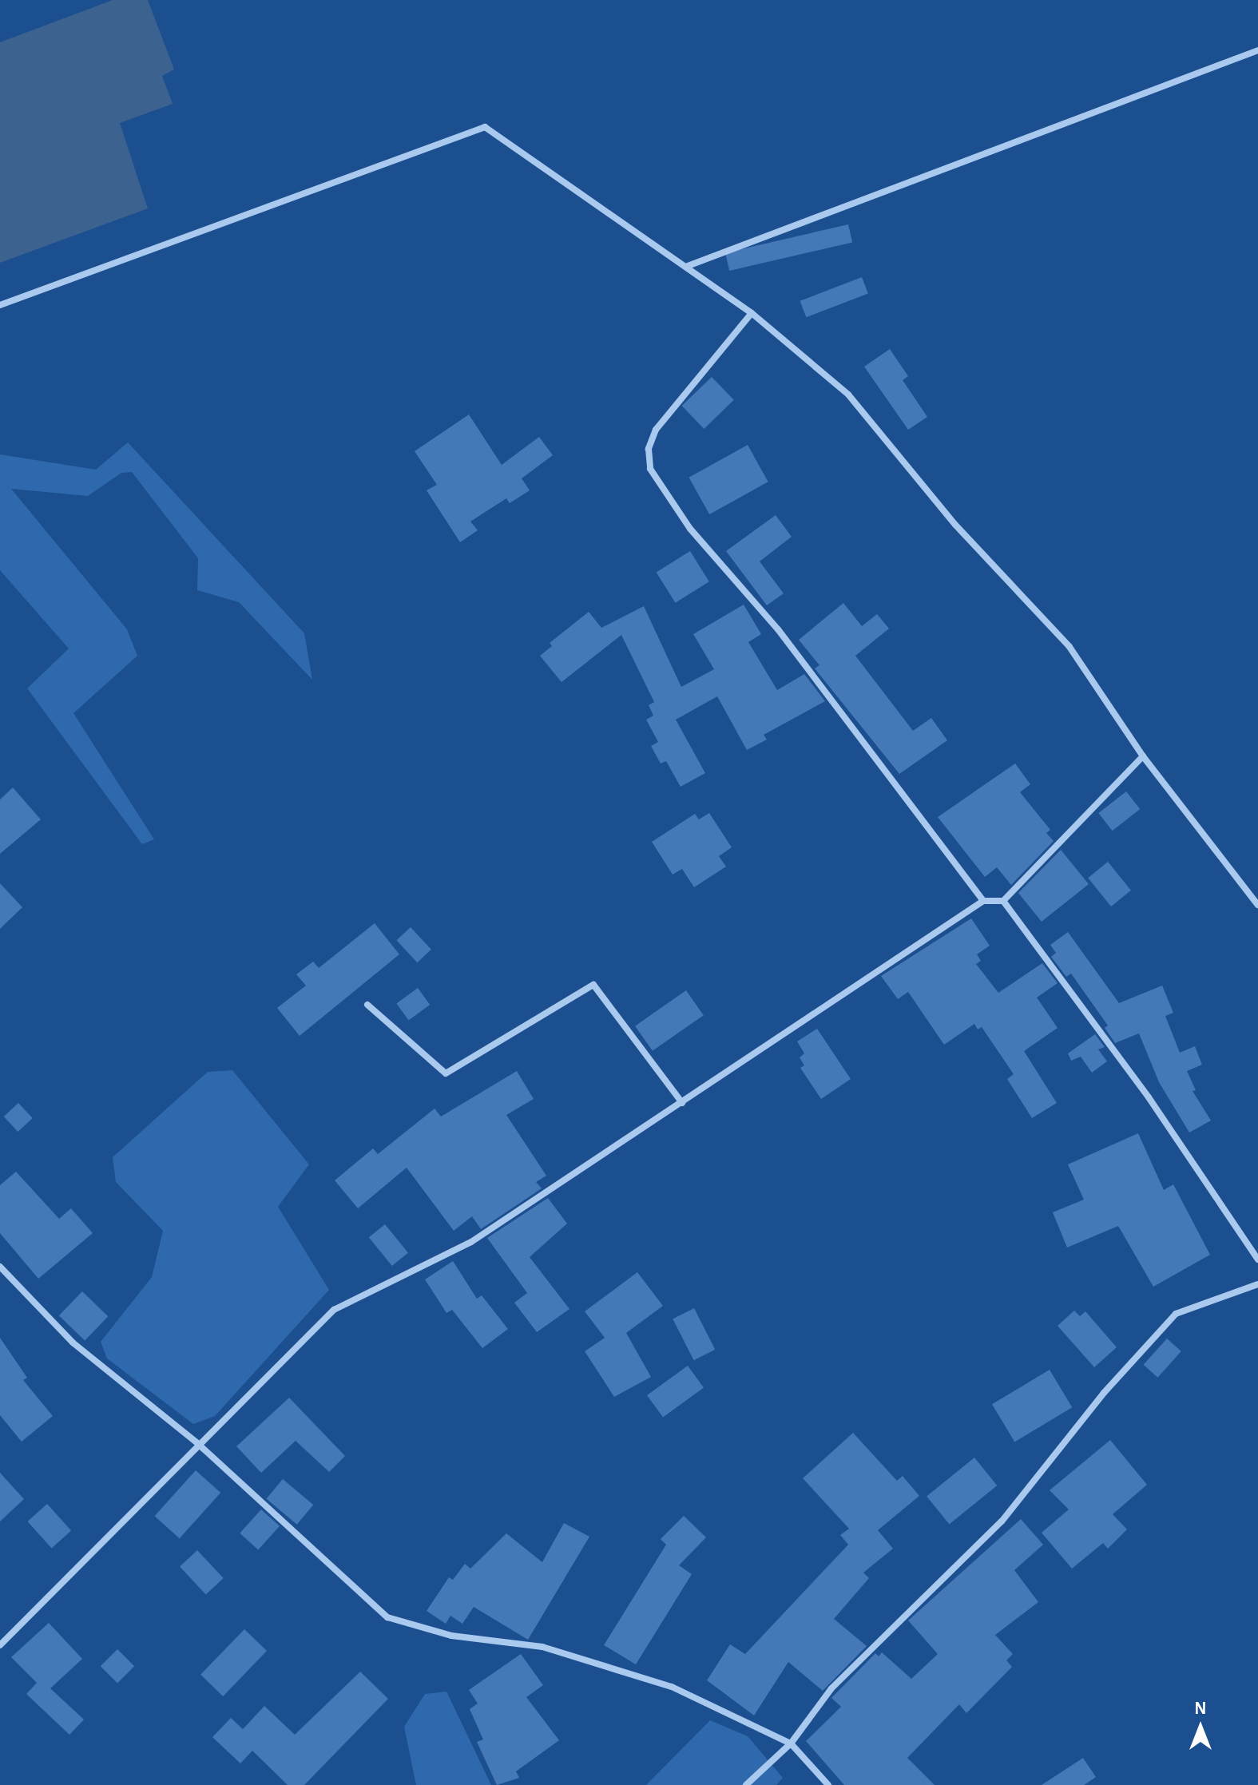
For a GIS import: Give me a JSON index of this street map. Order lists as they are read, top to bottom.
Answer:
{
  "north": "top"
}
